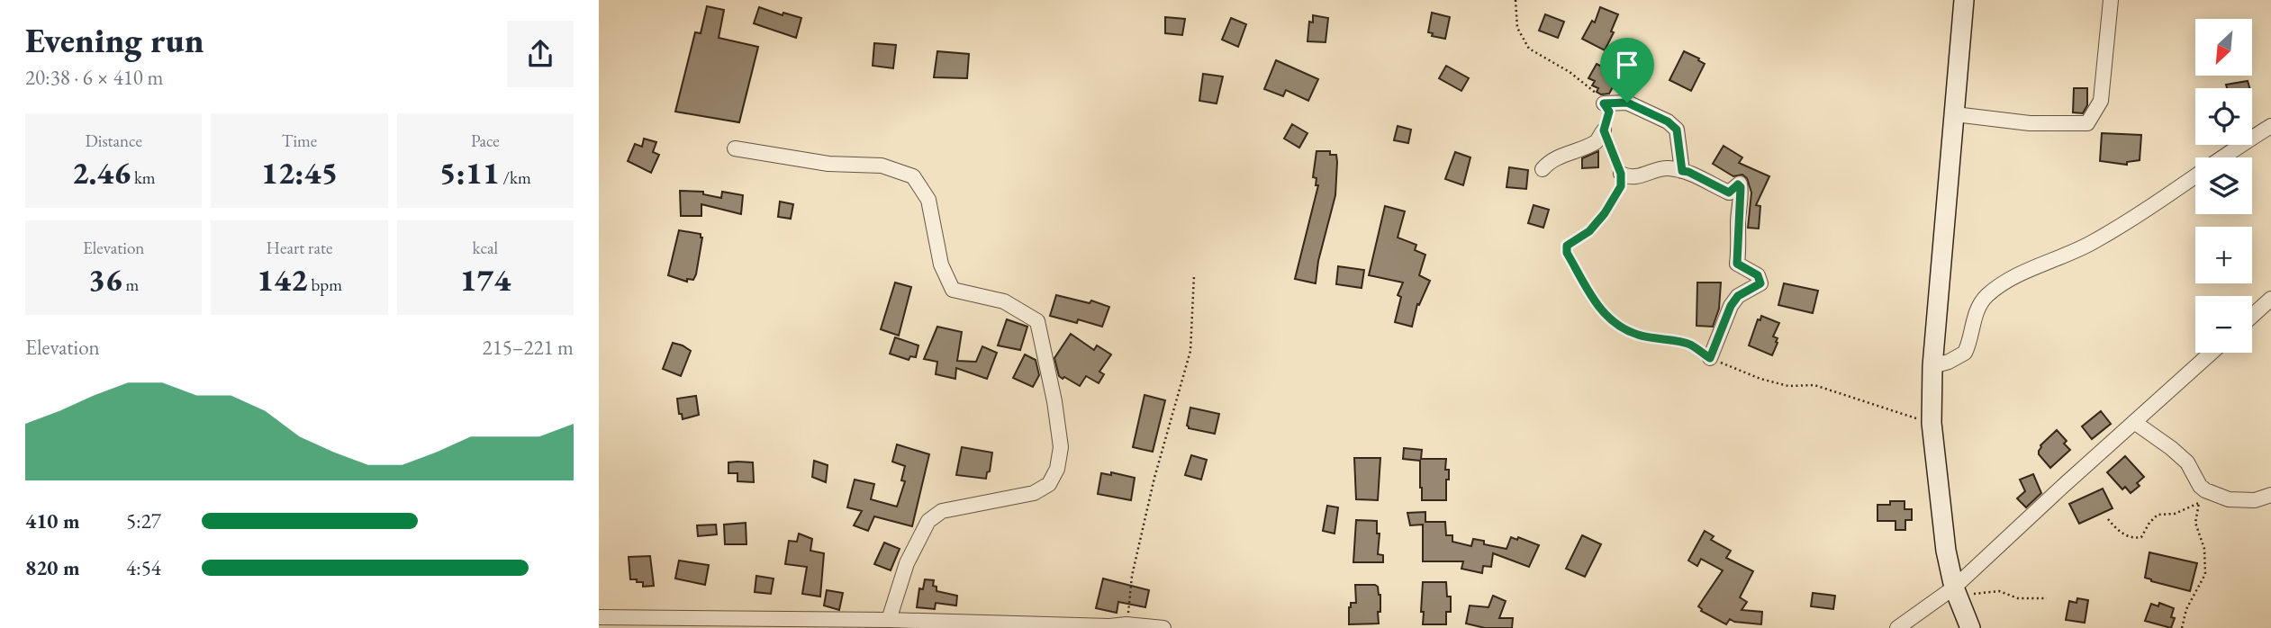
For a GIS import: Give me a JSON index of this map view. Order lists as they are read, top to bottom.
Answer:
{
  "north": "bottom left",
  "page": {
    "heading": ["Evening run", "20:38 · 6 × 410 m"],
    "map_buttons": ["+", "−"],
    "stats": [
      ["Distance", "2.46 km"],
      ["Time", "12:45"],
      ["Pace", "5:11 /km"],
      ["Elevation", "36 m"],
      ["Heart rate", "142 bpm"],
      ["kcal", "174"]
    ],
    "chart": ["Elevation", "215–221 m"],
    "list": [
      {
        "name": "410 m",
        "note": "5:27"
      },
      {
        "name": "820 m",
        "note": "4:54"
      }
    ]
  }
}
